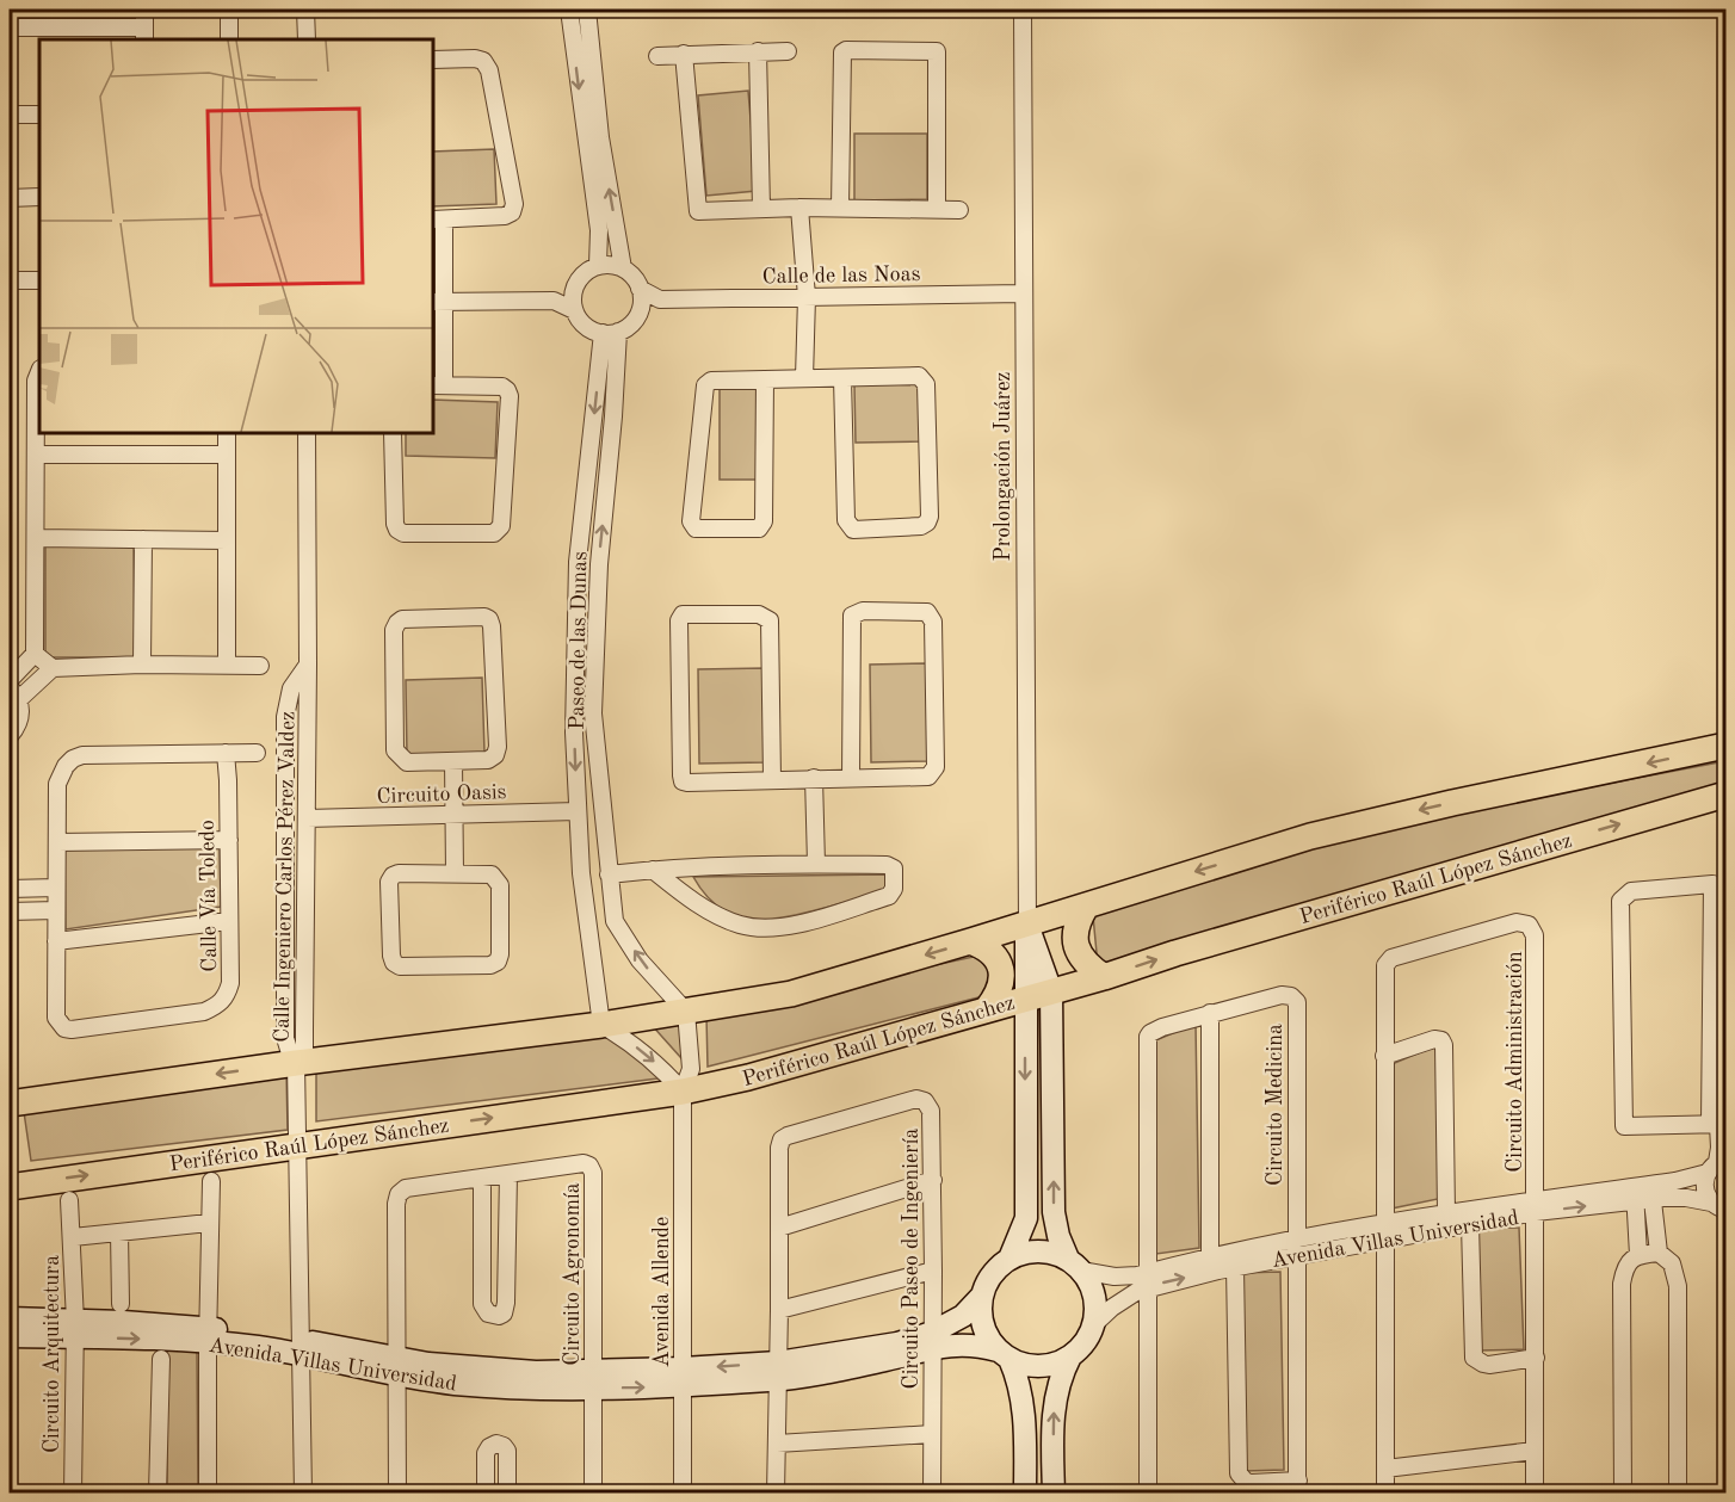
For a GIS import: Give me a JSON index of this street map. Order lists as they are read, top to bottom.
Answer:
{
  "streets": {
    "main road": ["Periférico Raúl López Sánchez"],
    "street": [
      "Calle de las Noas",
      "Prolongación Juárez",
      "Paseo de las Dunas",
      "Circuito Oasis",
      "Calle Ingeniero Carlos Pérez Valdez",
      "Calle Vía Toledo",
      "Circuito Administración",
      "Circuito Medicina",
      "Avenida Villas Universidad",
      "Circuito Paseo de Ingeniería",
      "Circuito Agronomía",
      "Avenida Allende",
      "Circuito Arquitectura"
    ]
  },
  "crossings": [
    ["Calle de las Noas", "Prolongación Juárez"],
    ["Calle de las Noas", "Paseo de las Dunas"],
    ["Paseo de las Dunas", "Circuito Oasis"],
    ["Paseo de las Dunas", "Avenida Allende"],
    ["Circuito Oasis", "Calle Ingeniero Carlos Pérez Valdez"],
    ["Calle Ingeniero Carlos Pérez Valdez", "Periférico Raúl López Sánchez"],
    ["Calle Ingeniero Carlos Pérez Valdez", "Avenida Villas Universidad"],
    ["Periférico Raúl López Sánchez", "Avenida Allende"],
    ["Circuito Administración", "Avenida Villas Universidad"],
    ["Circuito Medicina", "Avenida Villas Universidad"],
    ["Avenida Villas Universidad", "Circuito Paseo de Ingeniería"],
    ["Avenida Villas Universidad", "Circuito Agronomía"],
    ["Avenida Villas Universidad", "Avenida Allende"],
    ["Avenida Villas Universidad", "Circuito Arquitectura"]
  ]
}
